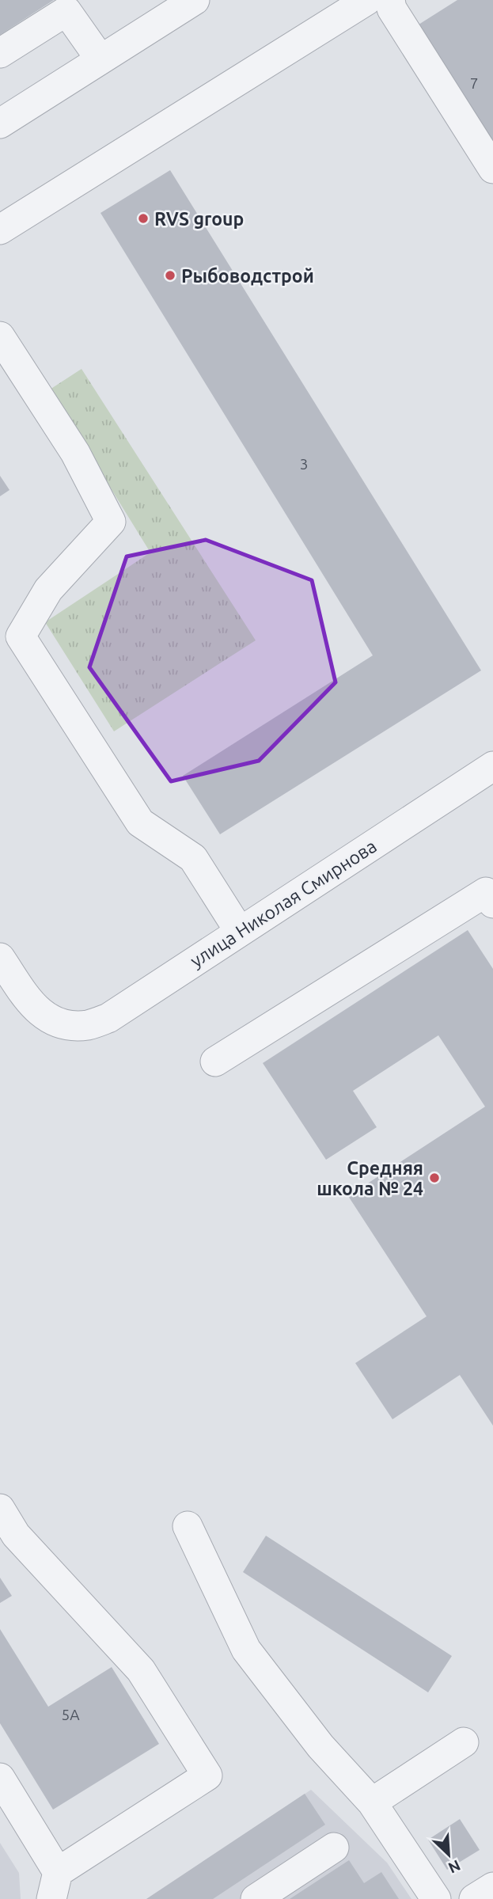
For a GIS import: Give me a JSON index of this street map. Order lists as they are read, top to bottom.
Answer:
{
  "streets": {
    "street": ["улица Николая Смирнова"]
  },
  "places": ["RVS group", "Рыбоводстрой", "Средняя школа № 24"],
  "house_numbers": ["7", "3", "5А"],
  "north": "bottom right"
}
